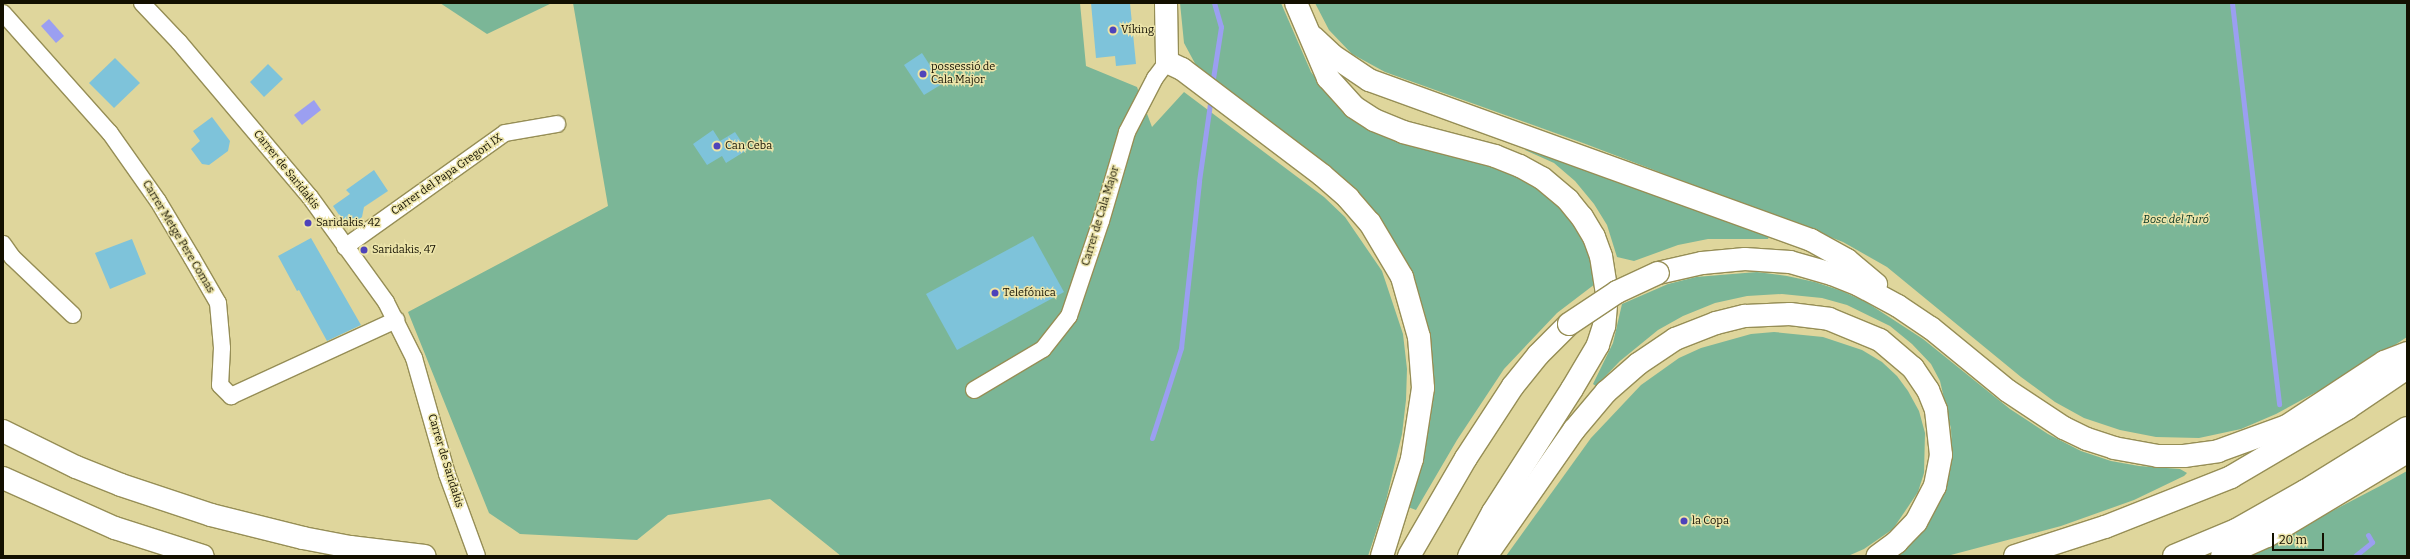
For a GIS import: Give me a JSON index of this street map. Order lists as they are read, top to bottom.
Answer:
{
  "streets": {
    "street": [
      "Carrer de Saridakis",
      "Carrer del Papa Gregori IX",
      "Carrer de Cala Major",
      "Carrer Metge Pere Comas"
    ]
  },
  "crossings": [
    ["Carrer de Saridakis", "Carrer del Papa Gregori IX"],
    ["Carrer de Saridakis", "Carrer Metge Pere Comas"]
  ],
  "parks": ["Bosc del Turó"],
  "places": [
    "Víking",
    "possessió de Cala Major",
    "Can Ceba",
    "Saridakis, 42",
    "Saridakis, 47",
    "Telefónica",
    "la Copa"
  ],
  "scale_bar": "20 m"
}
